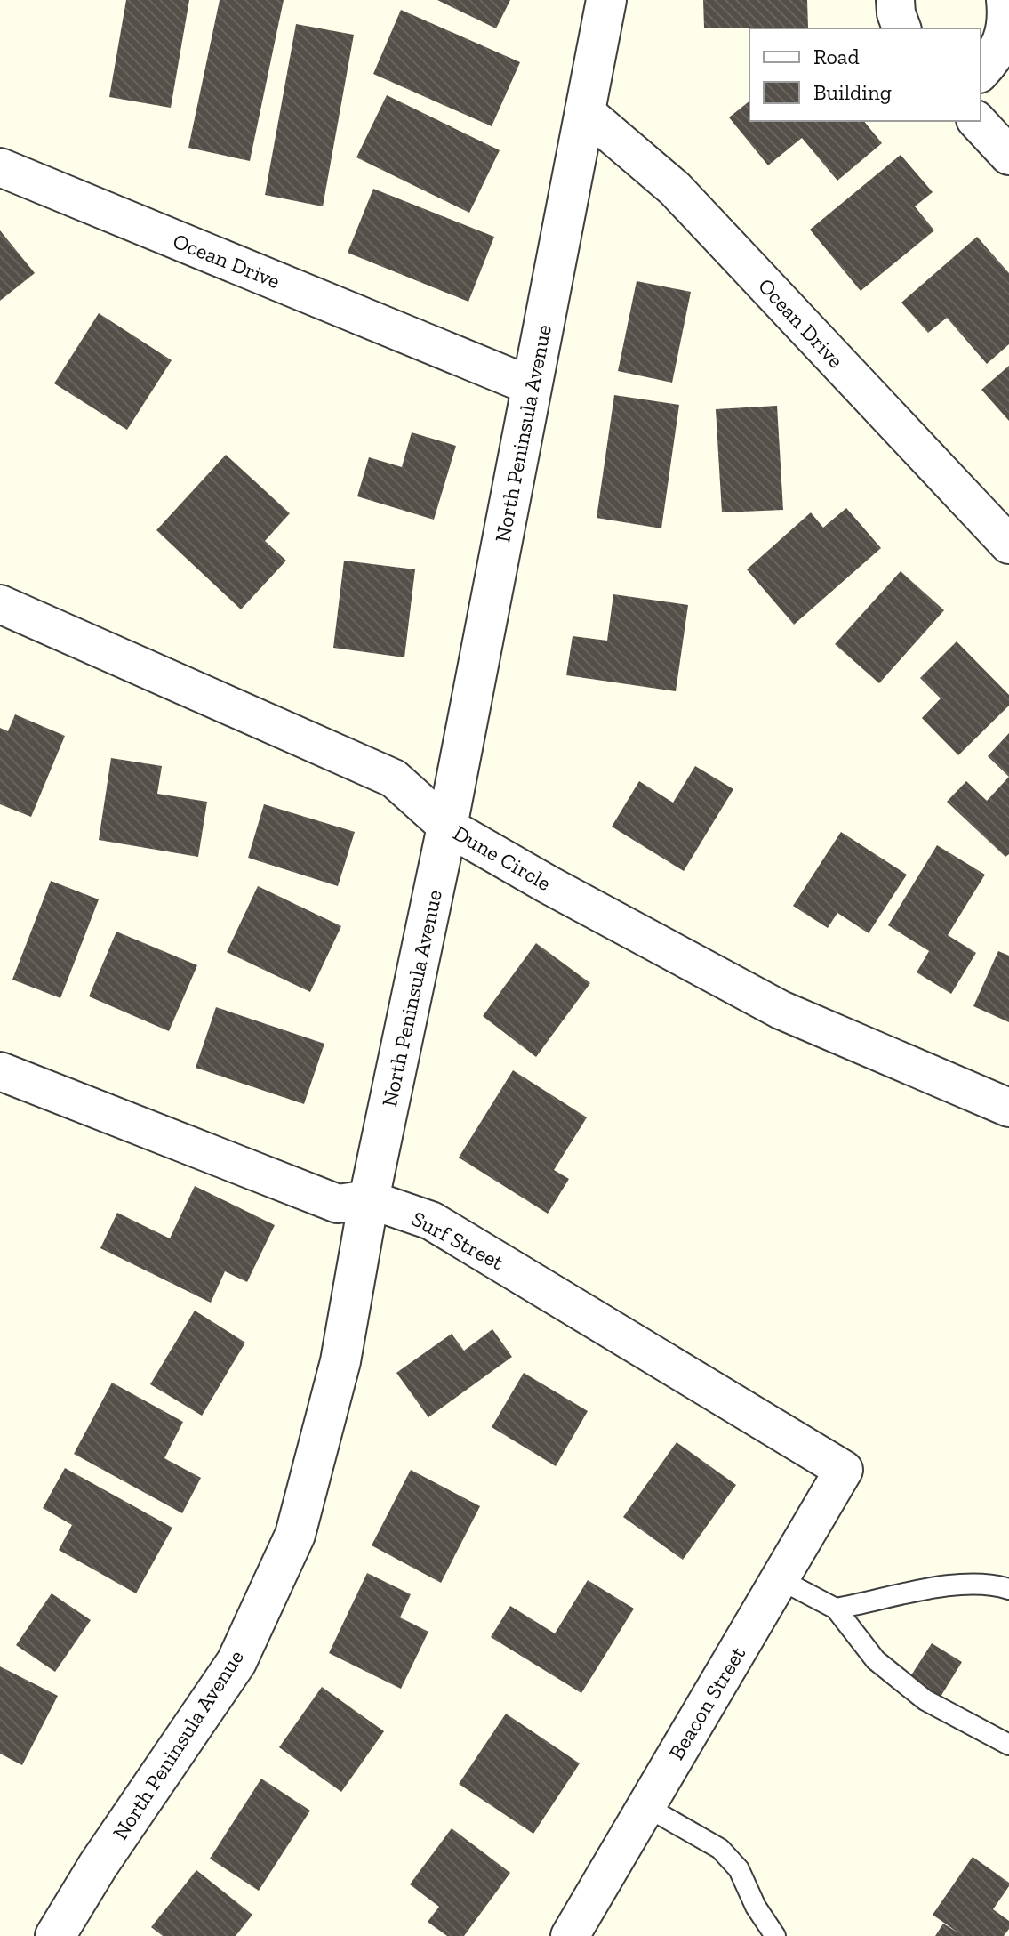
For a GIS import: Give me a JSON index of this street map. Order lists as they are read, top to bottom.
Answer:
{
  "streets": {
    "street": [
      "Ocean Drive",
      "North Peninsula Avenue",
      "Dune Circle",
      "Surf Street",
      "Beacon Street"
    ]
  },
  "crossings": [
    ["Ocean Drive", "North Peninsula Avenue"],
    ["North Peninsula Avenue", "Dune Circle"],
    ["North Peninsula Avenue", "Surf Street"],
    ["Surf Street", "Beacon Street"]
  ],
  "legend": ["Road", "Building"]
}
